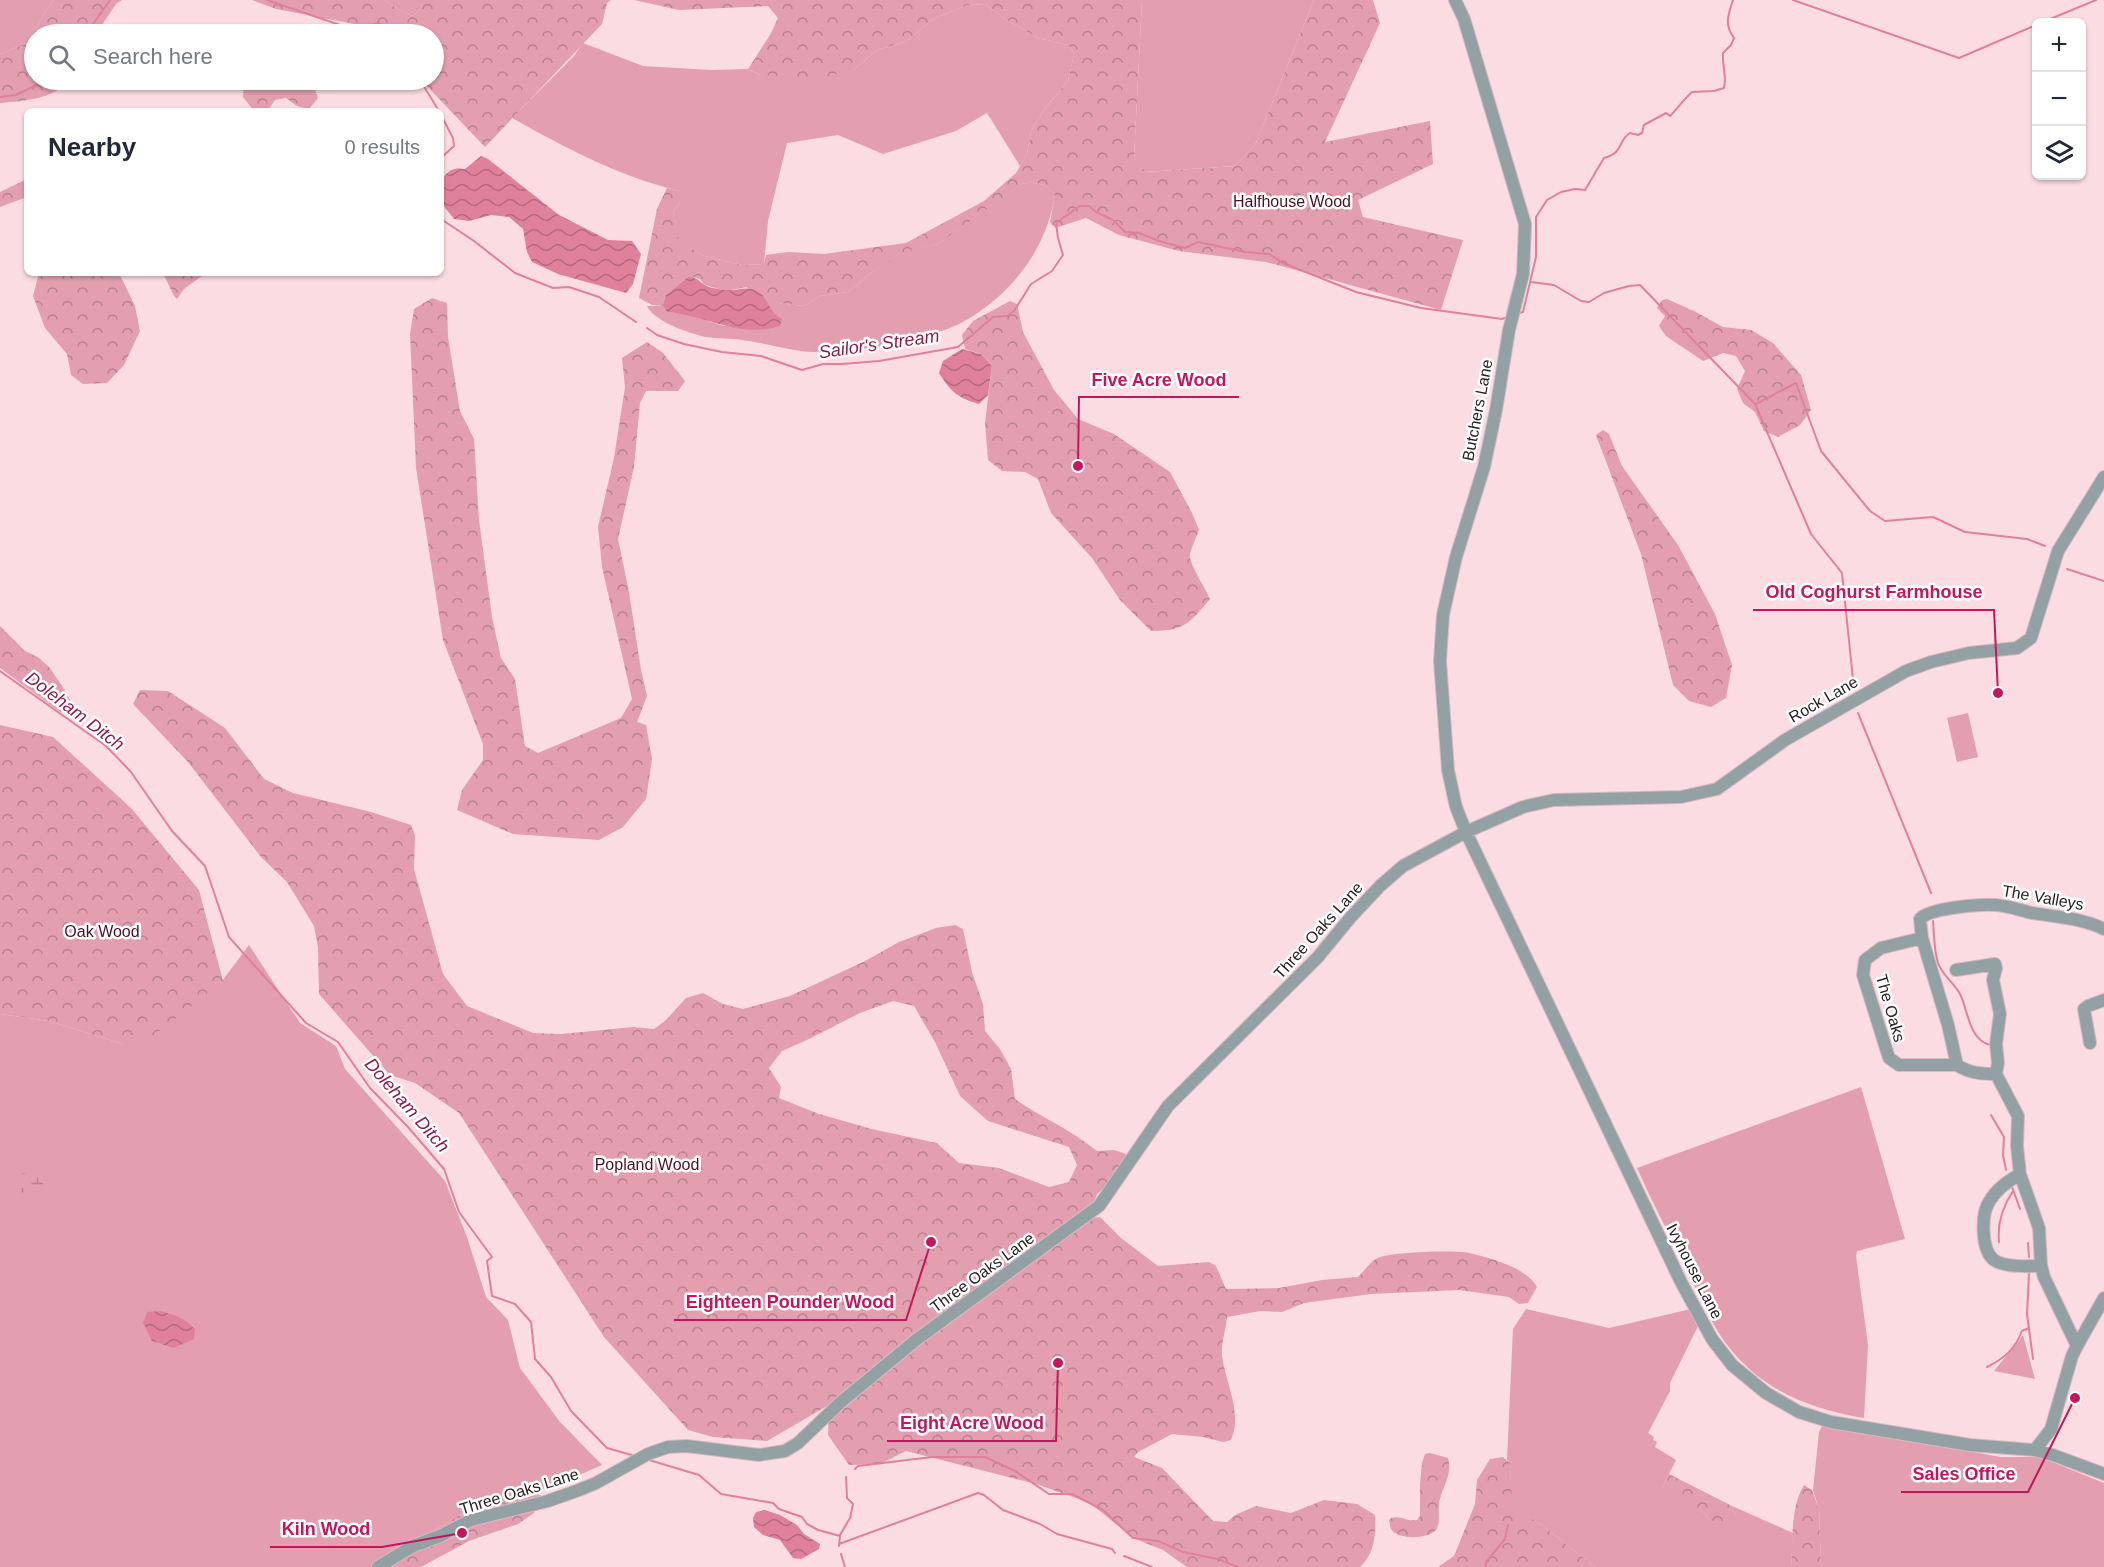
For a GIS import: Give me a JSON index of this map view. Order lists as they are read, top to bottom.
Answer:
{
  "streets": {
    "street": [
      "Butchers Lane",
      "Rock Lane",
      "The Valleys",
      "Three Oaks Lane",
      "The Oaks",
      "Ivyhouse Lane"
    ]
  },
  "crossings": [
    ["Butchers Lane", "Rock Lane"],
    ["Butchers Lane", "Three Oaks Lane"],
    ["Butchers Lane", "Ivyhouse Lane"],
    ["Rock Lane", "Three Oaks Lane"],
    ["Rock Lane", "Ivyhouse Lane"],
    ["The Valleys", "The Oaks"],
    ["Three Oaks Lane", "Ivyhouse Lane"]
  ],
  "water": ["Sailor's Stream", "Doleham Ditch"],
  "parks": ["Halfhouse Wood", "Oak Wood", "Popland Wood"],
  "places": [
    "Five Acre Wood",
    "Old Coghurst Farmhouse",
    "Eighteen Pounder Wood",
    "Eight Acre Wood",
    "Sales Office",
    "Kiln Wood"
  ],
  "page": {
    "map_buttons": ["+", "−"],
    "search": "Search here",
    "heading": ["Nearby", "0 results"]
  }
}
